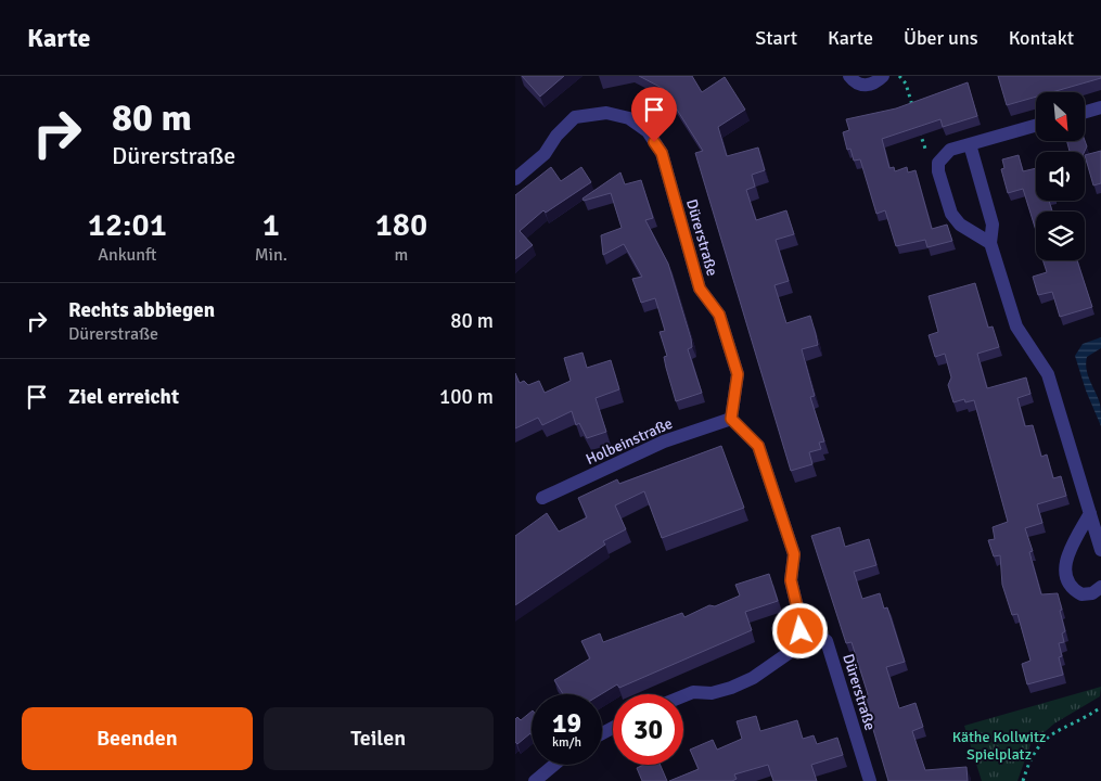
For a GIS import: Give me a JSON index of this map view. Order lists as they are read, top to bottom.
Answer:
{
  "streets": {
    "street": ["Dürerstraße", "Holbeinstraße"]
  },
  "crossings": [
    ["Dürerstraße", "Holbeinstraße"]
  ],
  "parks": ["Käthe Kollwitz Spielplatz"],
  "north": "bottom right",
  "page": {
    "header": "Karte",
    "nav": [
      "Start",
      "Karte",
      "Über uns",
      "Kontakt"
    ],
    "turn": ["80 m", "Dürerstraße"],
    "eta": [
      "12:01",
      "Ankunft",
      "1",
      "Min.",
      "180",
      "m"
    ],
    "list": [
      {
        "name": "Rechts abbiegen",
        "note": "Dürerstraße",
        "value": "80 m"
      },
      {
        "name": "Ziel erreicht",
        "value": "100 m"
      }
    ],
    "speed": "19 km/h",
    "limit": "30",
    "buttons": ["Beenden", "Teilen"]
  }
}
